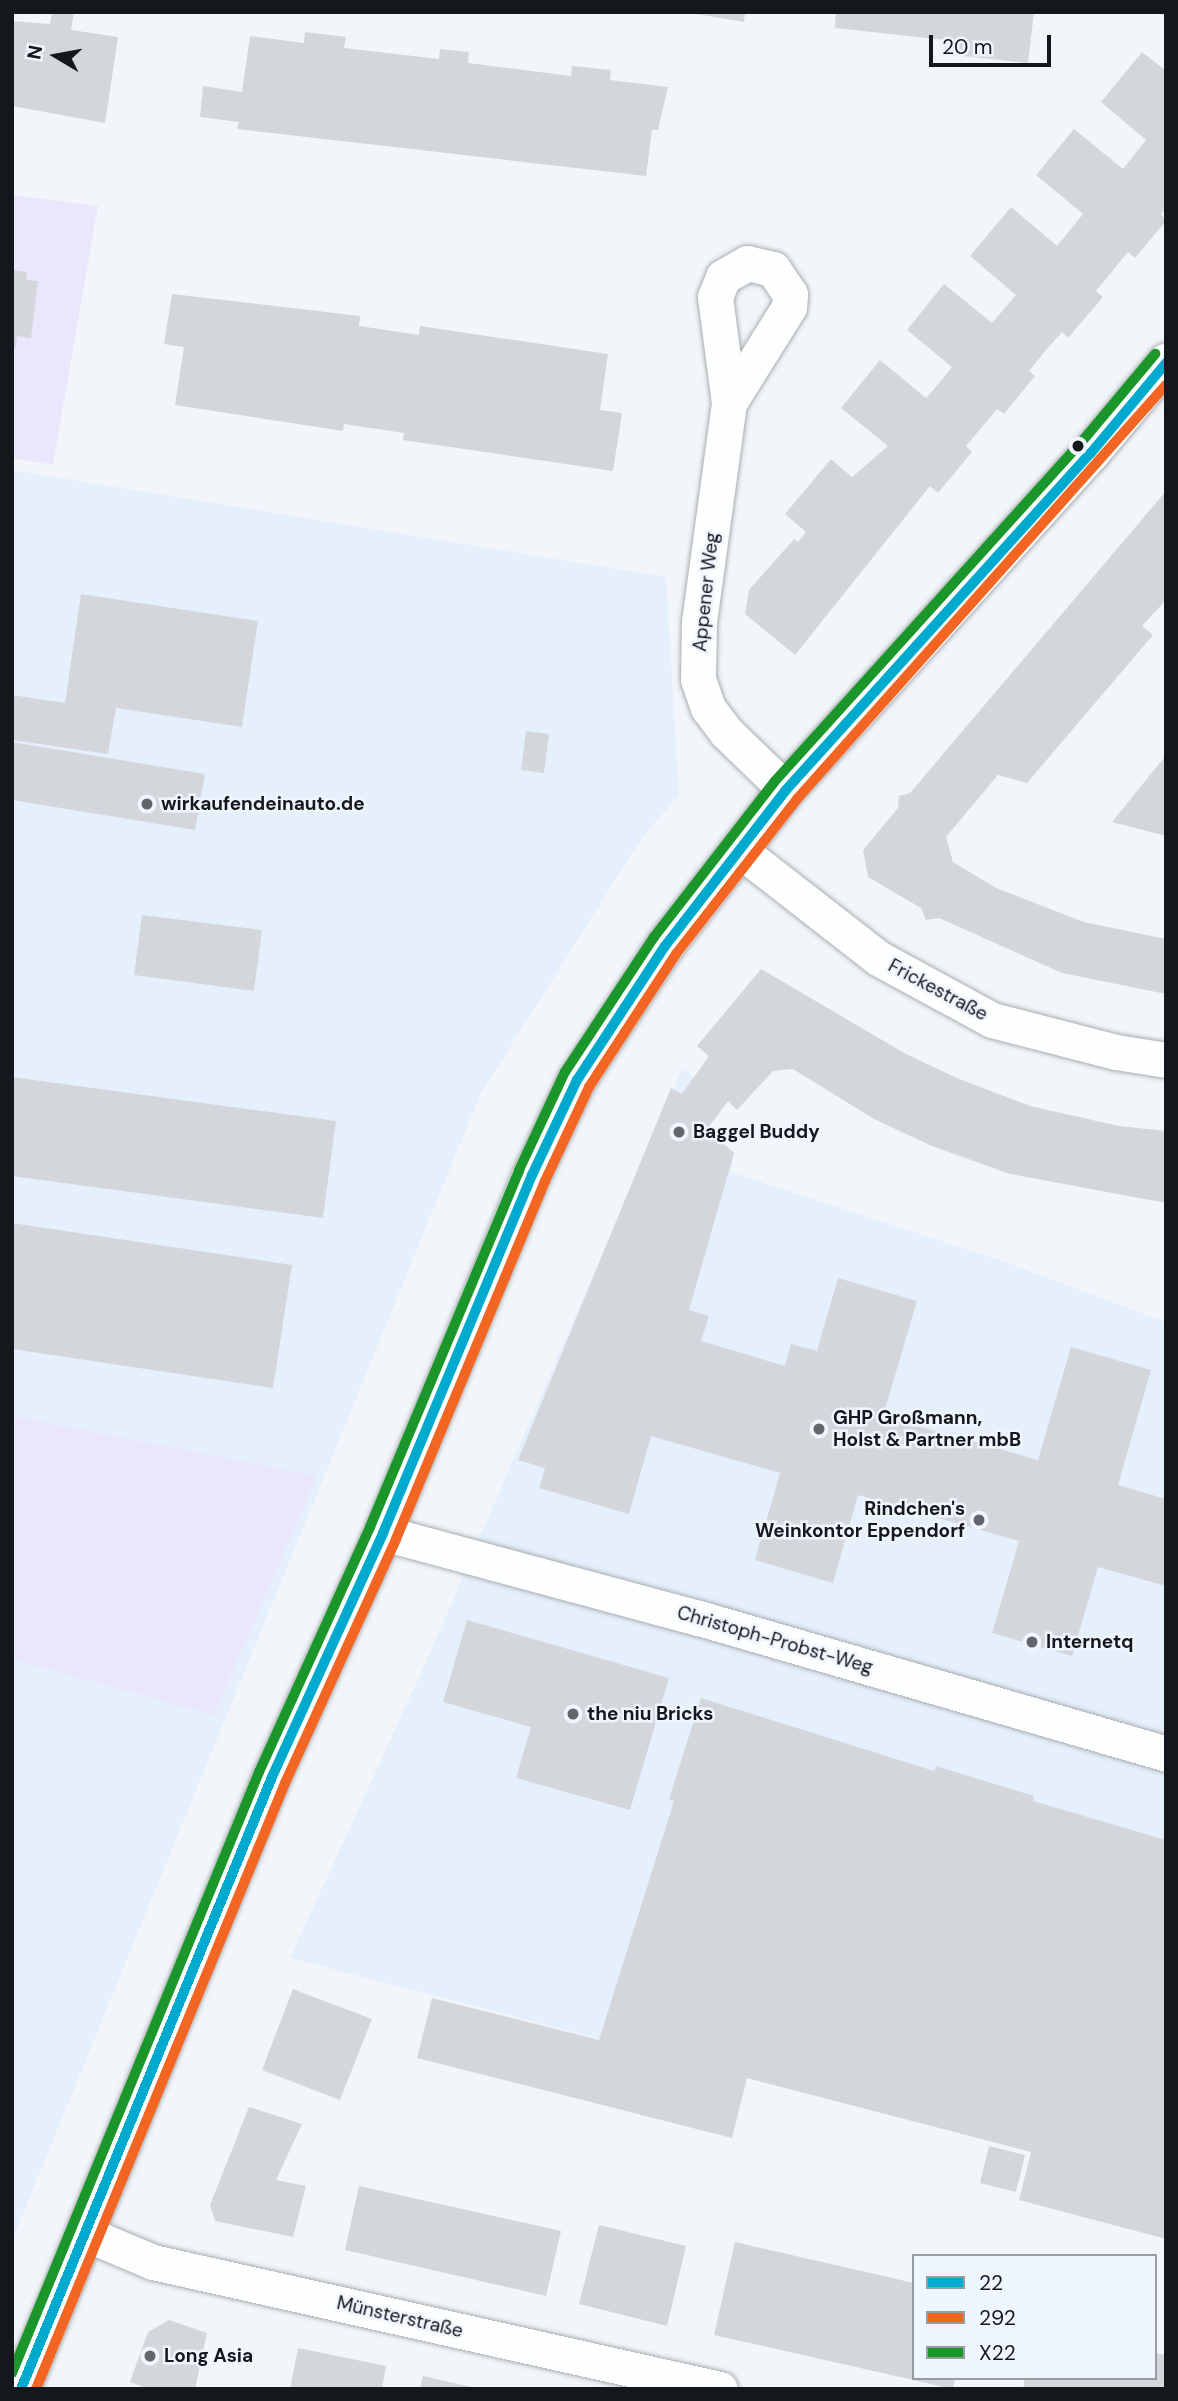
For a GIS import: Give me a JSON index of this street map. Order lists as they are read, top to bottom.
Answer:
{
  "streets": {
    "street": [
      "Appener Weg",
      "Frickestraße",
      "Christoph-Probst-Weg",
      "Münsterstraße"
    ]
  },
  "places": [
    "wirkaufendeinauto.de",
    "Baggel Buddy",
    "GHP Großmann, Holst & Partner mbB",
    "Rindchen's Weinkontor Eppendorf",
    "Internetq",
    "the niu Bricks",
    "Long Asia"
  ],
  "lines": ["transit line X22", "transit line 22", "transit line 292"],
  "legend": ["22", "292", "X22"],
  "scale_bar": "20 m",
  "north": "left"
}
